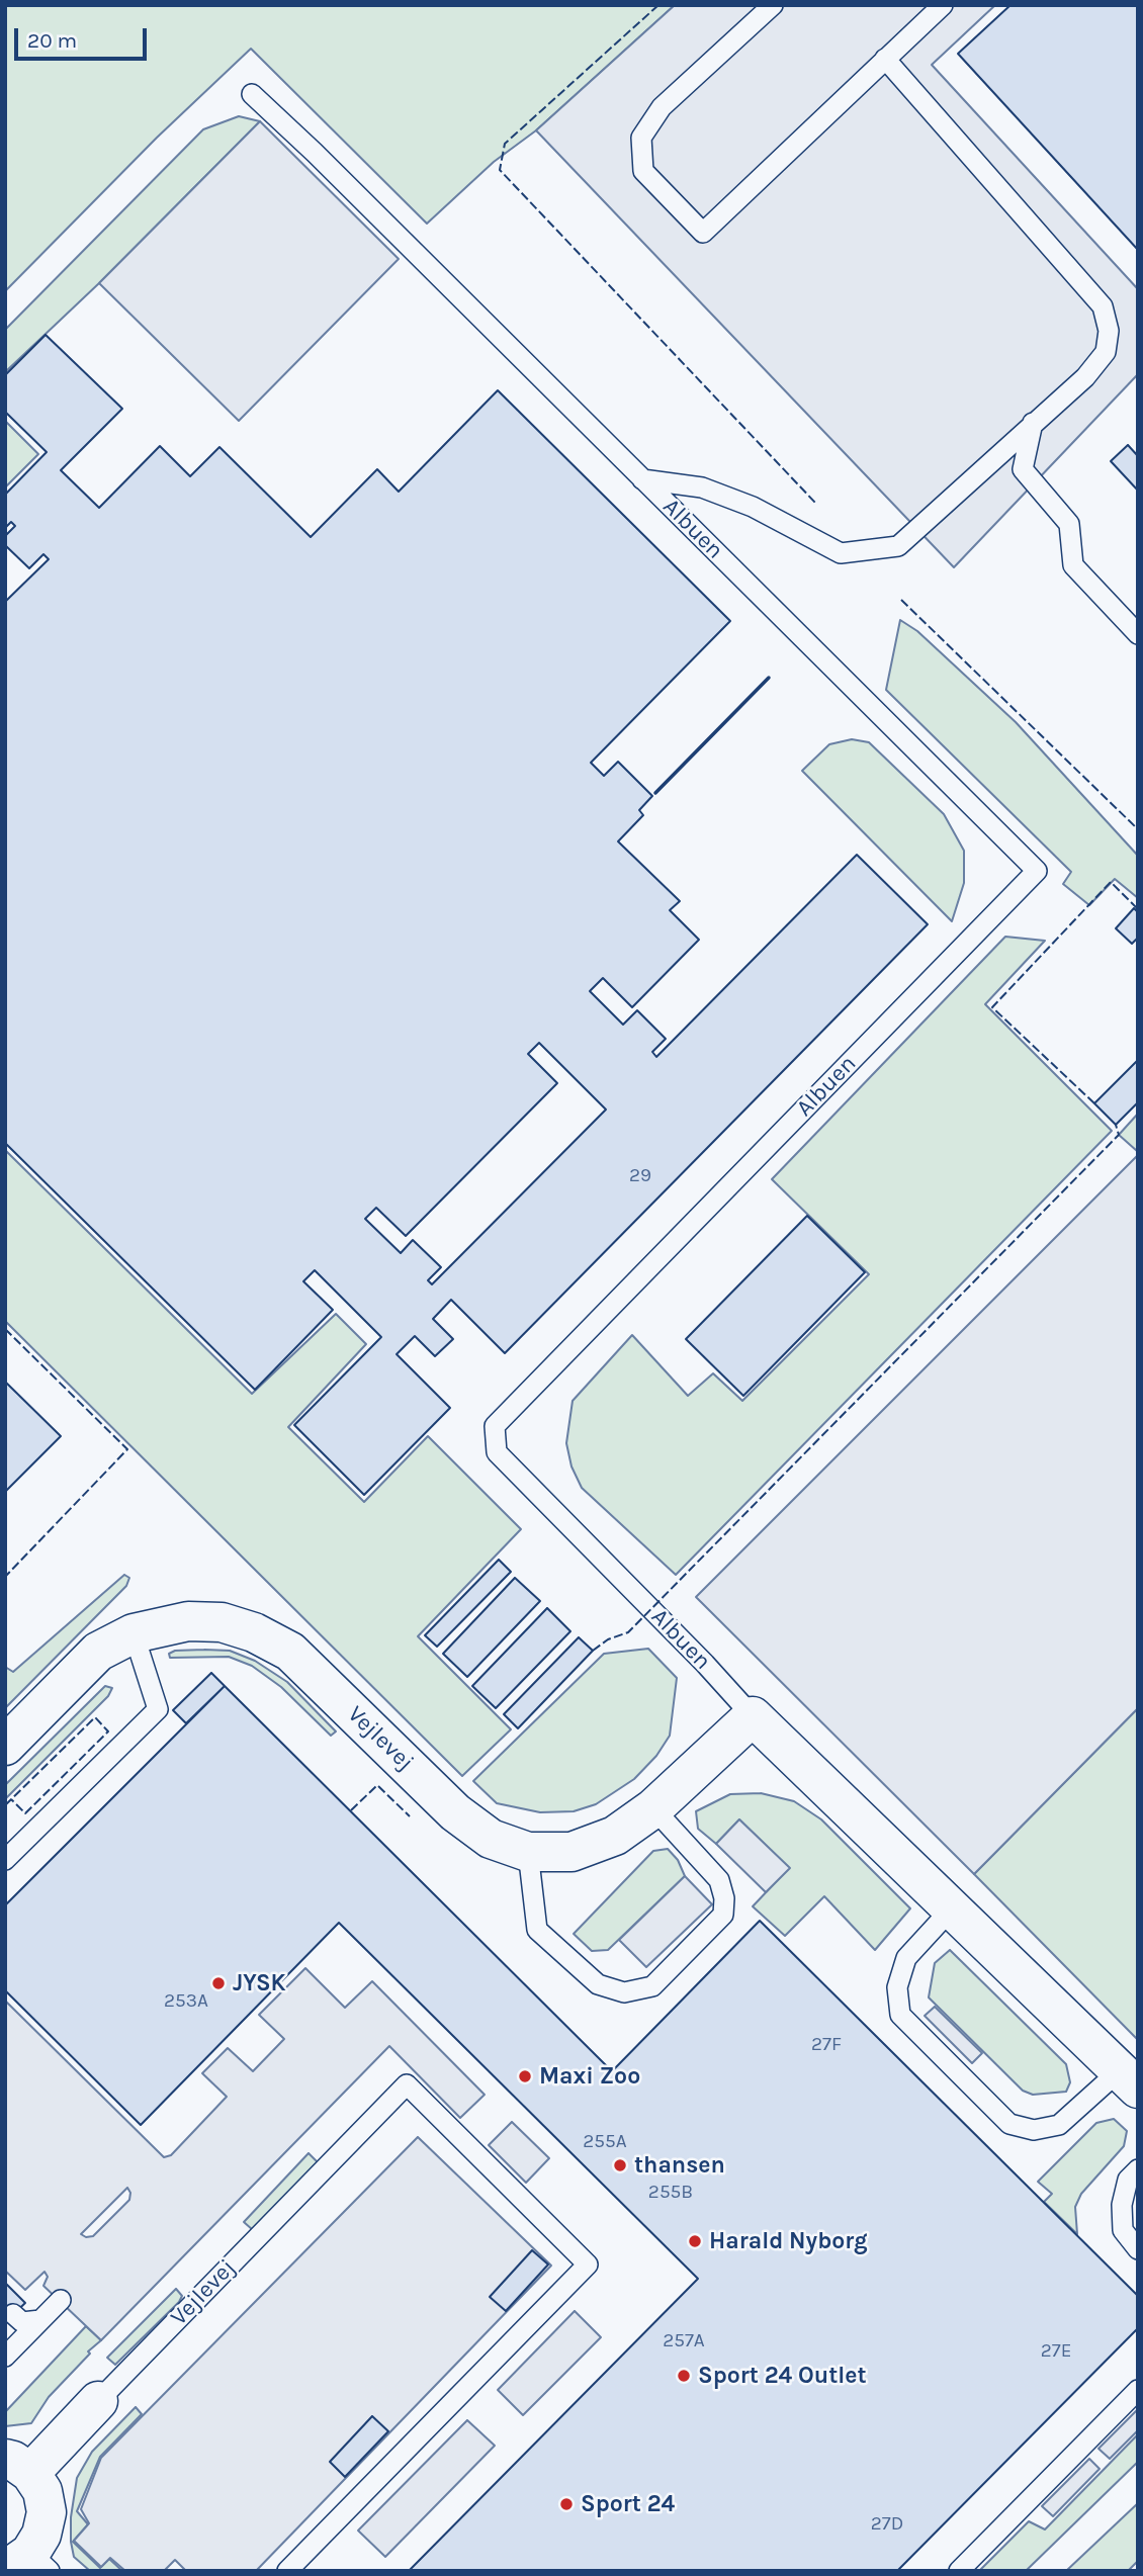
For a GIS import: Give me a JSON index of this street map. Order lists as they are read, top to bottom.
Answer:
{
  "streets": {
    "street": ["Albuen", "Vejlevej"]
  },
  "crossings": [
    ["Albuen", "Vejlevej"]
  ],
  "places": [
    "JYSK",
    "Maxi Zoo",
    "thansen",
    "Harald Nyborg",
    "Sport 24 Outlet",
    "Sport 24"
  ],
  "house_numbers": [
    "29",
    "253A",
    "27F",
    "255A",
    "255B",
    "257A",
    "27E",
    "27D"
  ],
  "scale_bar": "20 m"
}
